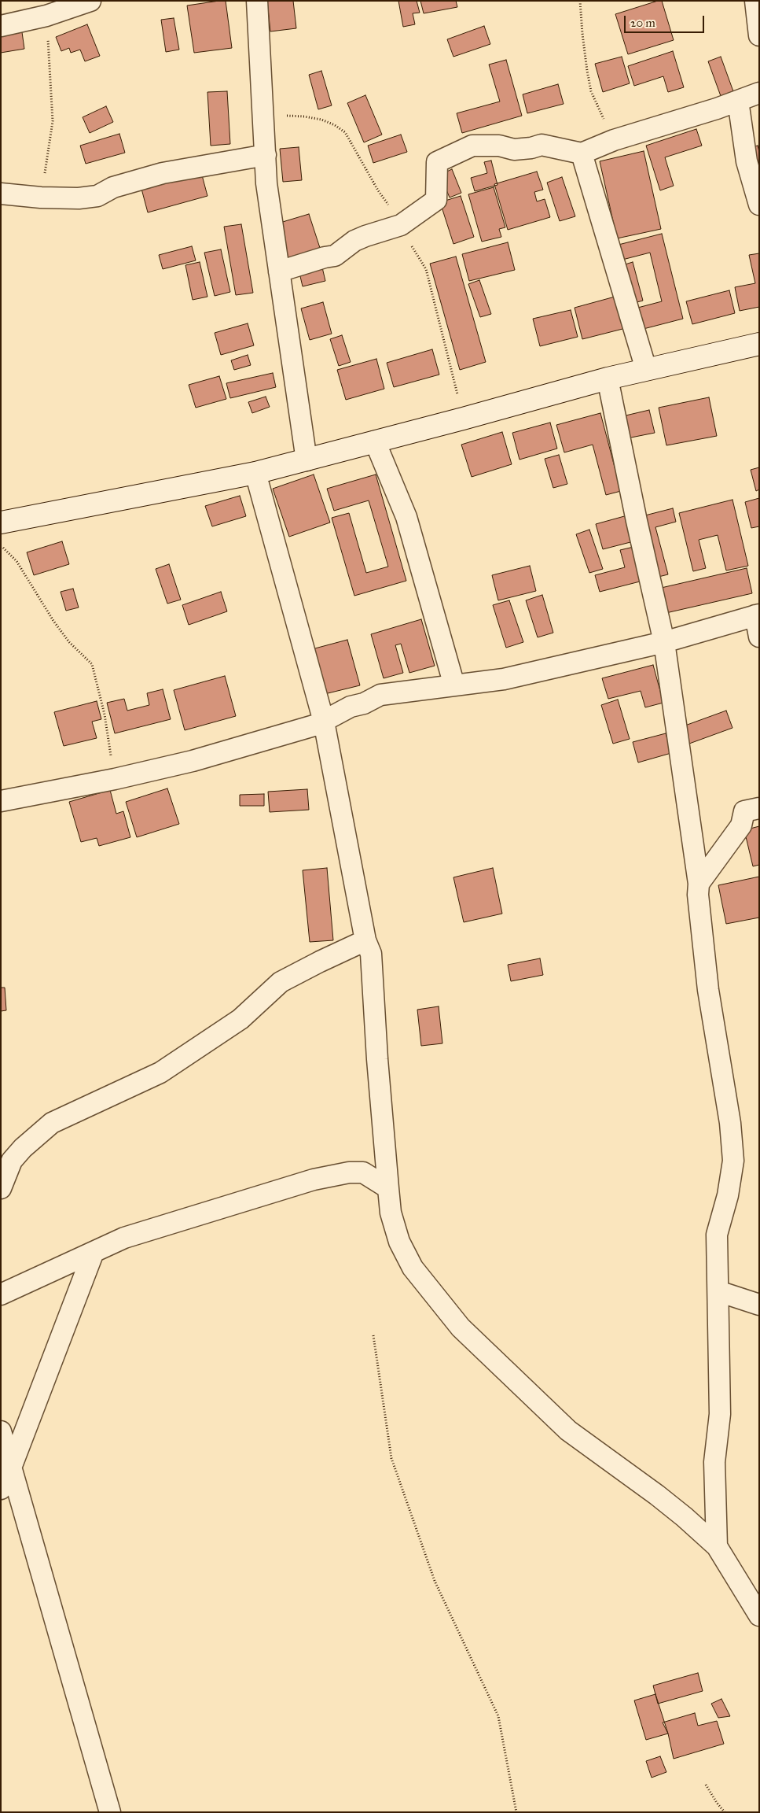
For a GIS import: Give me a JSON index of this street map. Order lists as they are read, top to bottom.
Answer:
{
  "scale_bar": "20 m"
}
